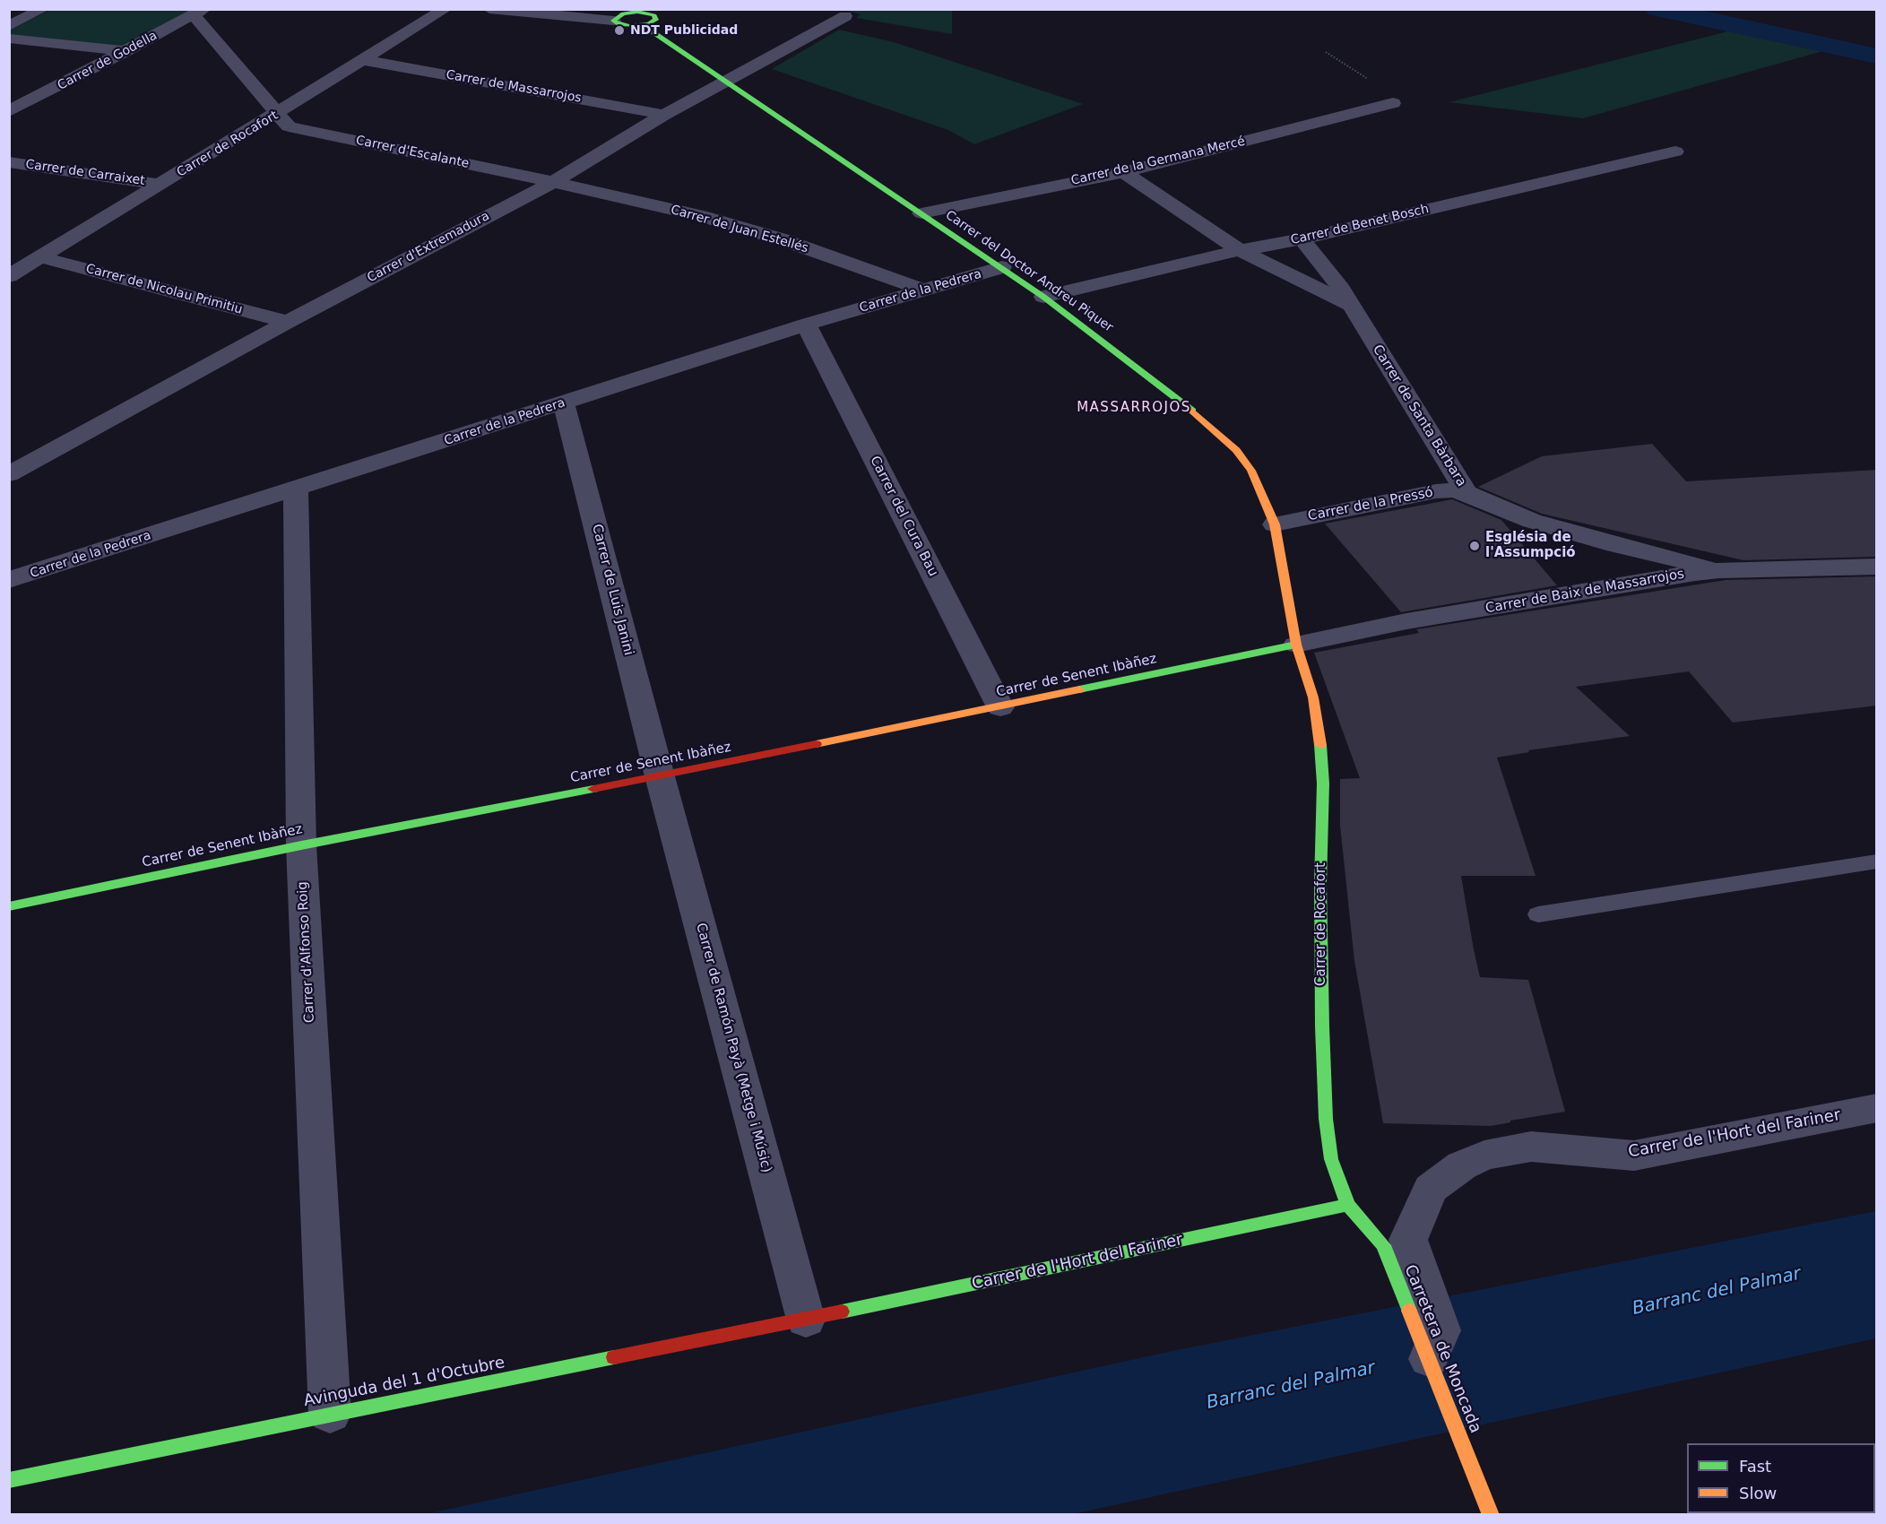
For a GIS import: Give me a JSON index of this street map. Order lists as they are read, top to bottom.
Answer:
{
  "streets": {
    "street": [
      "Carrer de Godella",
      "Carrer de Massarrojos",
      "Carrer de Rocafort",
      "Carrer d'Escalante",
      "Carrer de la Germana Mercé",
      "Carrer de Carraixet",
      "Carrer de Benet Bosch",
      "Carrer de Juan Estellés",
      "Carrer d'Extremadura",
      "Carrer del Doctor Andreu Piquer",
      "Carrer de Nicolau Primitiu",
      "Carrer de la Pedrera",
      "Carrer de Santa Bàrbara",
      "Carrer de la Pressó",
      "Carrer del Cura Bau",
      "Carrer de Luis Janini",
      "Carrer de Baix de Massarrojos",
      "Carrer de Senent Ibàñez",
      "Carrer d'Alfonso Roig",
      "Carrer de Ramón Payà (Metge i Músic)",
      "Carrer de l'Hort del Fariner",
      "Carretera de Moncada",
      "Avinguda del 1 d'Octubre"
    ]
  },
  "crossings": [
    ["Carrer de Godella", "Carrer d'Escalante"],
    ["Carrer de Massarrojos", "Carrer de Rocafort"],
    ["Carrer de Massarrojos", "Carrer d'Extremadura"],
    ["Carrer de Rocafort", "Carrer d'Escalante"],
    ["Carrer de Rocafort", "Carrer de Carraixet"],
    ["Carrer de Rocafort", "Carrer del Doctor Andreu Piquer"],
    ["Carrer de Rocafort", "Carrer de Nicolau Primitiu"],
    ["Carrer de Rocafort", "Carrer de Baix de Massarrojos"],
    ["Carrer de Rocafort", "Carrer de Senent Ibàñez"],
    ["Carrer de Rocafort", "Carrer de l'Hort del Fariner"],
    ["Carrer d'Escalante", "Carrer de Juan Estellés"],
    ["Carrer d'Escalante", "Carrer d'Extremadura"],
    ["Carrer de la Germana Mercé", "Carrer del Doctor Andreu Piquer"],
    ["Carrer de Benet Bosch", "Carrer del Doctor Andreu Piquer"],
    ["Carrer de Benet Bosch", "Carrer de Santa Bàrbara"],
    ["Carrer de Juan Estellés", "Carrer d'Extremadura"],
    ["Carrer de Juan Estellés", "Carrer de la Pedrera"],
    ["Carrer d'Extremadura", "Carrer del Doctor Andreu Piquer"],
    ["Carrer d'Extremadura", "Carrer de Nicolau Primitiu"],
    ["Carrer del Doctor Andreu Piquer", "Carrer de la Pedrera"],
    ["Carrer del Doctor Andreu Piquer", "Carrer de la Pressó"],
    ["Carrer del Doctor Andreu Piquer", "Carrer de Baix de Massarrojos"],
    ["Carrer del Doctor Andreu Piquer", "Carrer de Senent Ibàñez"],
    ["Carrer de la Pedrera", "Carrer del Cura Bau"],
    ["Carrer de la Pedrera", "Carrer de Luis Janini"],
    ["Carrer de la Pedrera", "Carrer d'Alfonso Roig"],
    ["Carrer de Santa Bàrbara", "Carrer de la Pressó"],
    ["Carrer de Santa Bàrbara", "Carrer de Baix de Massarrojos"],
    ["Carrer del Cura Bau", "Carrer de Senent Ibàñez"],
    ["Carrer de Luis Janini", "Carrer de Senent Ibàñez"],
    ["Carrer de Luis Janini", "Carrer de Ramón Payà (Metge i Músic)"],
    ["Carrer de Baix de Massarrojos", "Carrer de Senent Ibàñez"],
    ["Carrer de Senent Ibàñez", "Carrer d'Alfonso Roig"],
    ["Carrer de Senent Ibàñez", "Carrer de Ramón Payà (Metge i Músic)"],
    ["Carrer d'Alfonso Roig", "Avinguda del 1 d'Octubre"],
    ["Carrer de Ramón Payà (Metge i Músic)", "Carrer de l'Hort del Fariner"],
    ["Carrer de Ramón Payà (Metge i Músic)", "Avinguda del 1 d'Octubre"],
    ["Carrer de l'Hort del Fariner", "Avinguda del 1 d'Octubre"]
  ],
  "districts": ["MASSARROJOS"],
  "water": ["Barranc del Palmar"],
  "places": ["NDT Publicidad", "Església de l'Assumpció"],
  "legend": ["Fast", "Slow"]
}
